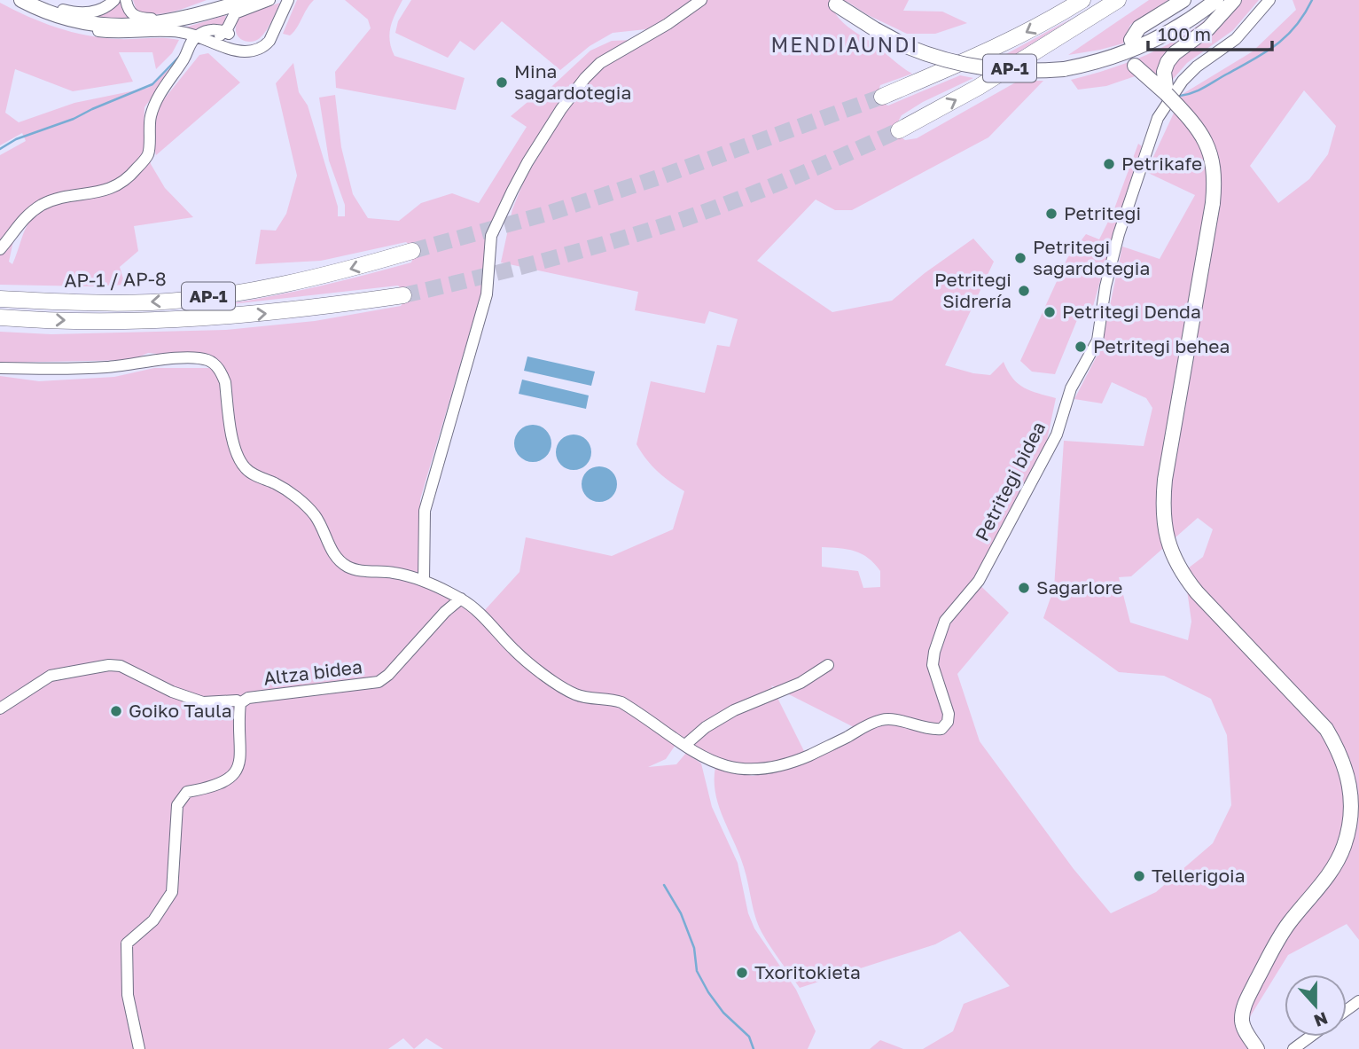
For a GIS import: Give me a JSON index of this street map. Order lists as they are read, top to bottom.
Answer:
{
  "streets": {
    "highway": ["AP-1", "AP-1 / AP-8"],
    "street": ["Petritegi bidea", "Altza bidea"]
  },
  "districts": ["MENDIAUNDI"],
  "places": [
    "Mina sagardotegia",
    "Petrikafe",
    "Petritegi",
    "Petritegi sagardotegia",
    "Petritegi Sidrería",
    "Petritegi Denda",
    "Petritegi behea",
    "Sagarlore",
    "Goiko Taula",
    "Tellerigoia",
    "Txoritokieta"
  ],
  "scale_bar": "100 m",
  "north": "bottom"
}
